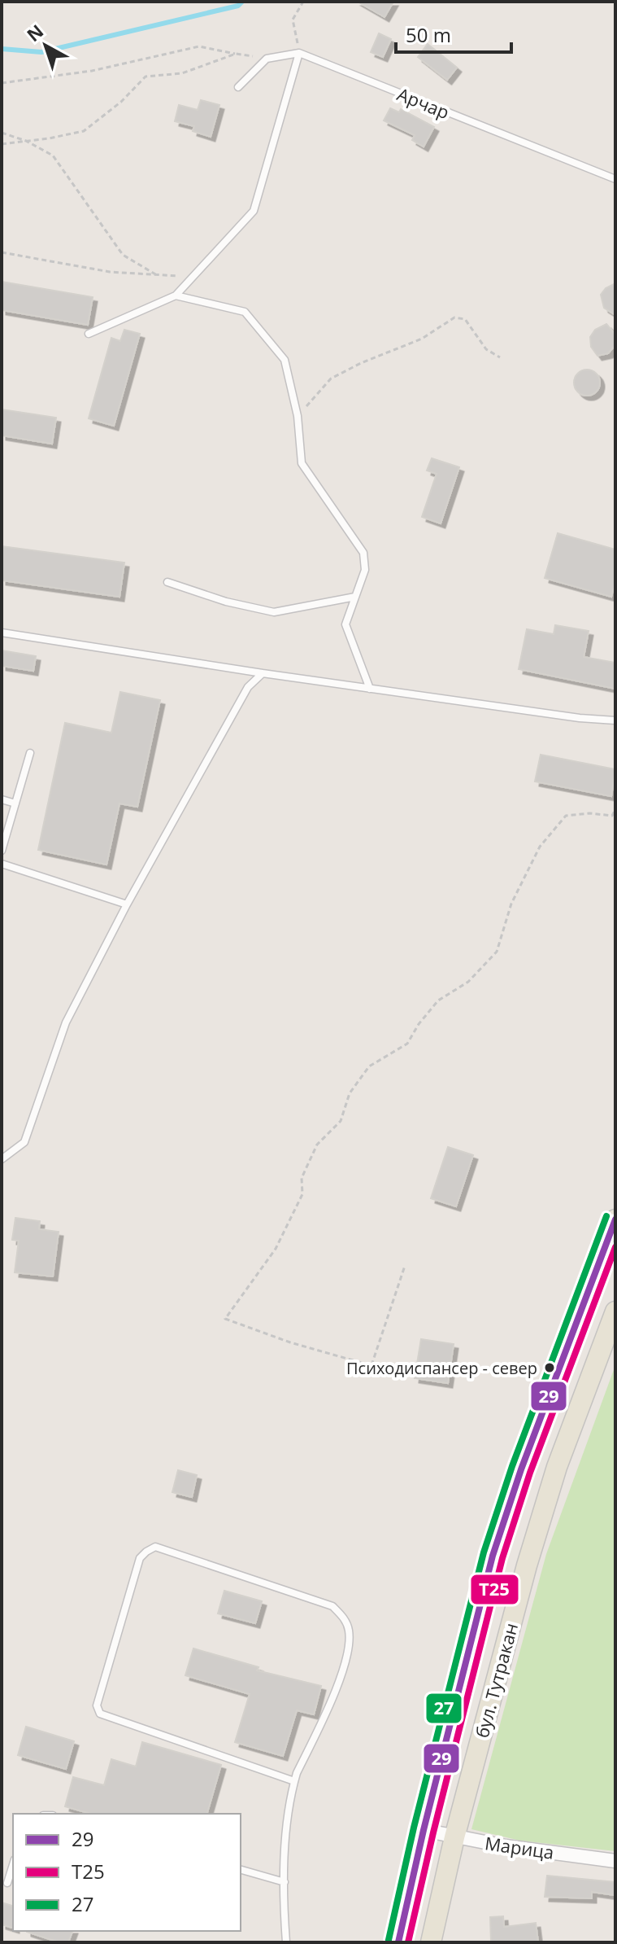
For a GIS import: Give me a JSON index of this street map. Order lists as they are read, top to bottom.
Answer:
{
  "streets": {
    "main road": ["бул. Тутракан"],
    "street": ["Марица"],
    "lane": ["Арчар"]
  },
  "crossings": [
    ["бул. Тутракан", "Марица"]
  ],
  "places": ["Психодиспансер - север"],
  "lines": ["transit line 27", "transit line 29", "transit line Т25"],
  "legend": ["29", "Т25", "27"],
  "scale_bar": "50 m",
  "north": "top left"
}
